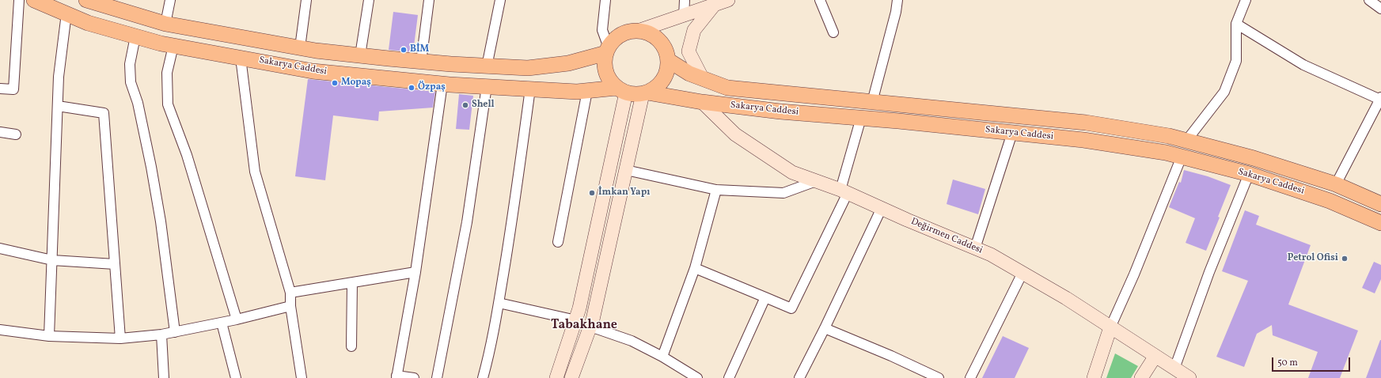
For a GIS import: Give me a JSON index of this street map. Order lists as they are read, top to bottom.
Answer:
{
  "streets": {
    "main road": ["Sakarya Caddesi"],
    "street": ["Değirmen Caddesi"]
  },
  "crossings": [
    ["Sakarya Caddesi", "Değirmen Caddesi"]
  ],
  "districts": ["Tabakhane"],
  "places": [
    "BİM",
    "Mopaş",
    "Özpaş",
    "Shell",
    "İmkan Yapı",
    "Petrol Ofisi"
  ],
  "scale_bar": "50 m"
}
